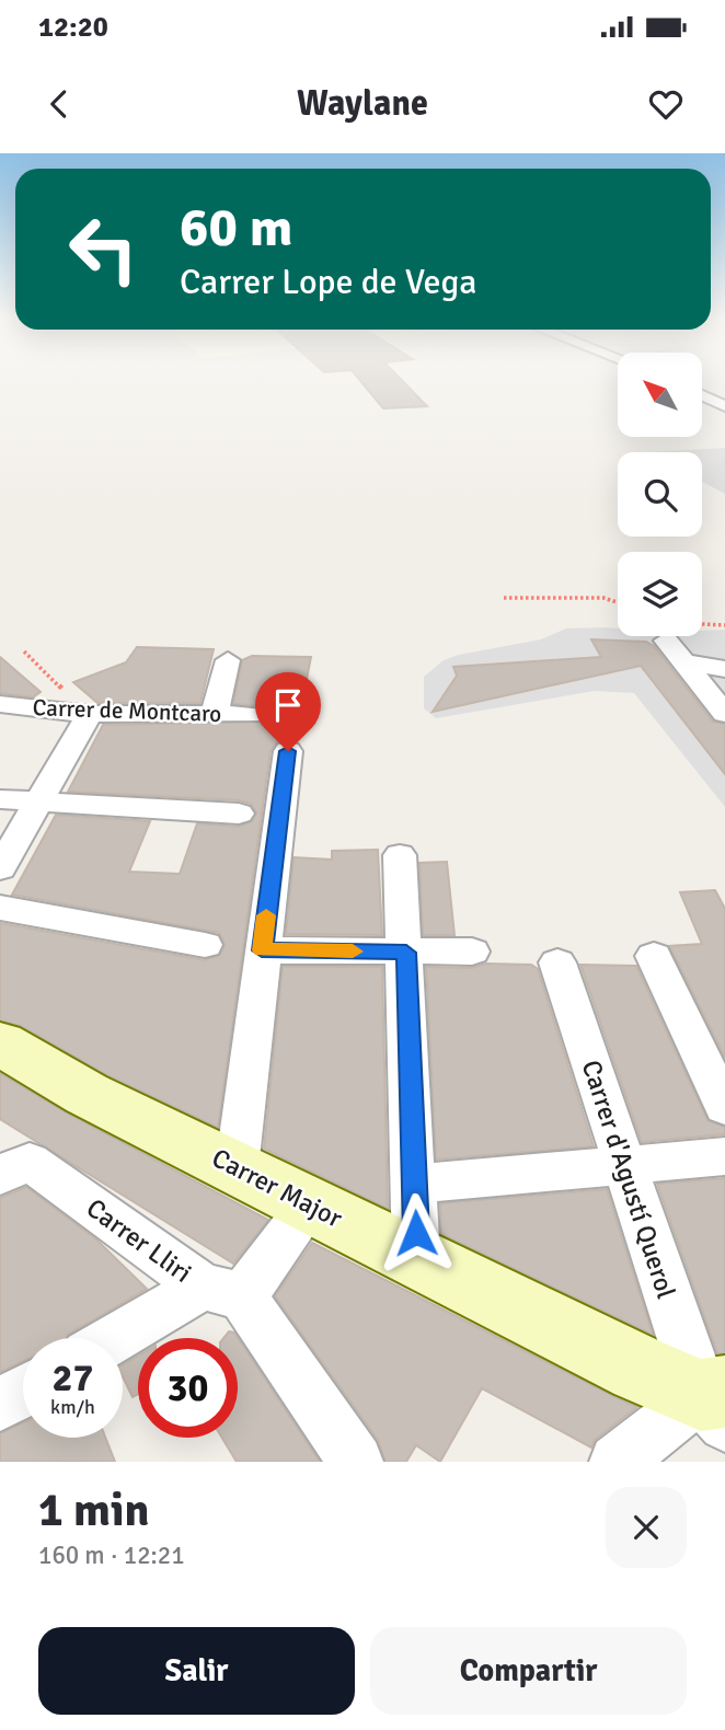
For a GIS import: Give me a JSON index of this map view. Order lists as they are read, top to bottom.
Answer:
{
  "streets": {
    "street": [
      "Carrer de Montcaro",
      "Carrer d'Agustí Querol",
      "Carrer Major",
      "Carrer Lliri"
    ]
  },
  "crossings": [
    ["Carrer d'Agustí Querol", "Carrer Major"]
  ],
  "north": "top left",
  "page": {
    "status": "12:20",
    "header": "Waylane",
    "turn": ["60 m", "Carrer Lope de Vega"],
    "speed": "27 km/h",
    "limit": "30",
    "heading": ["1 min", "160 m · 12:21"],
    "buttons": ["Salir", "Compartir"]
  }
}
